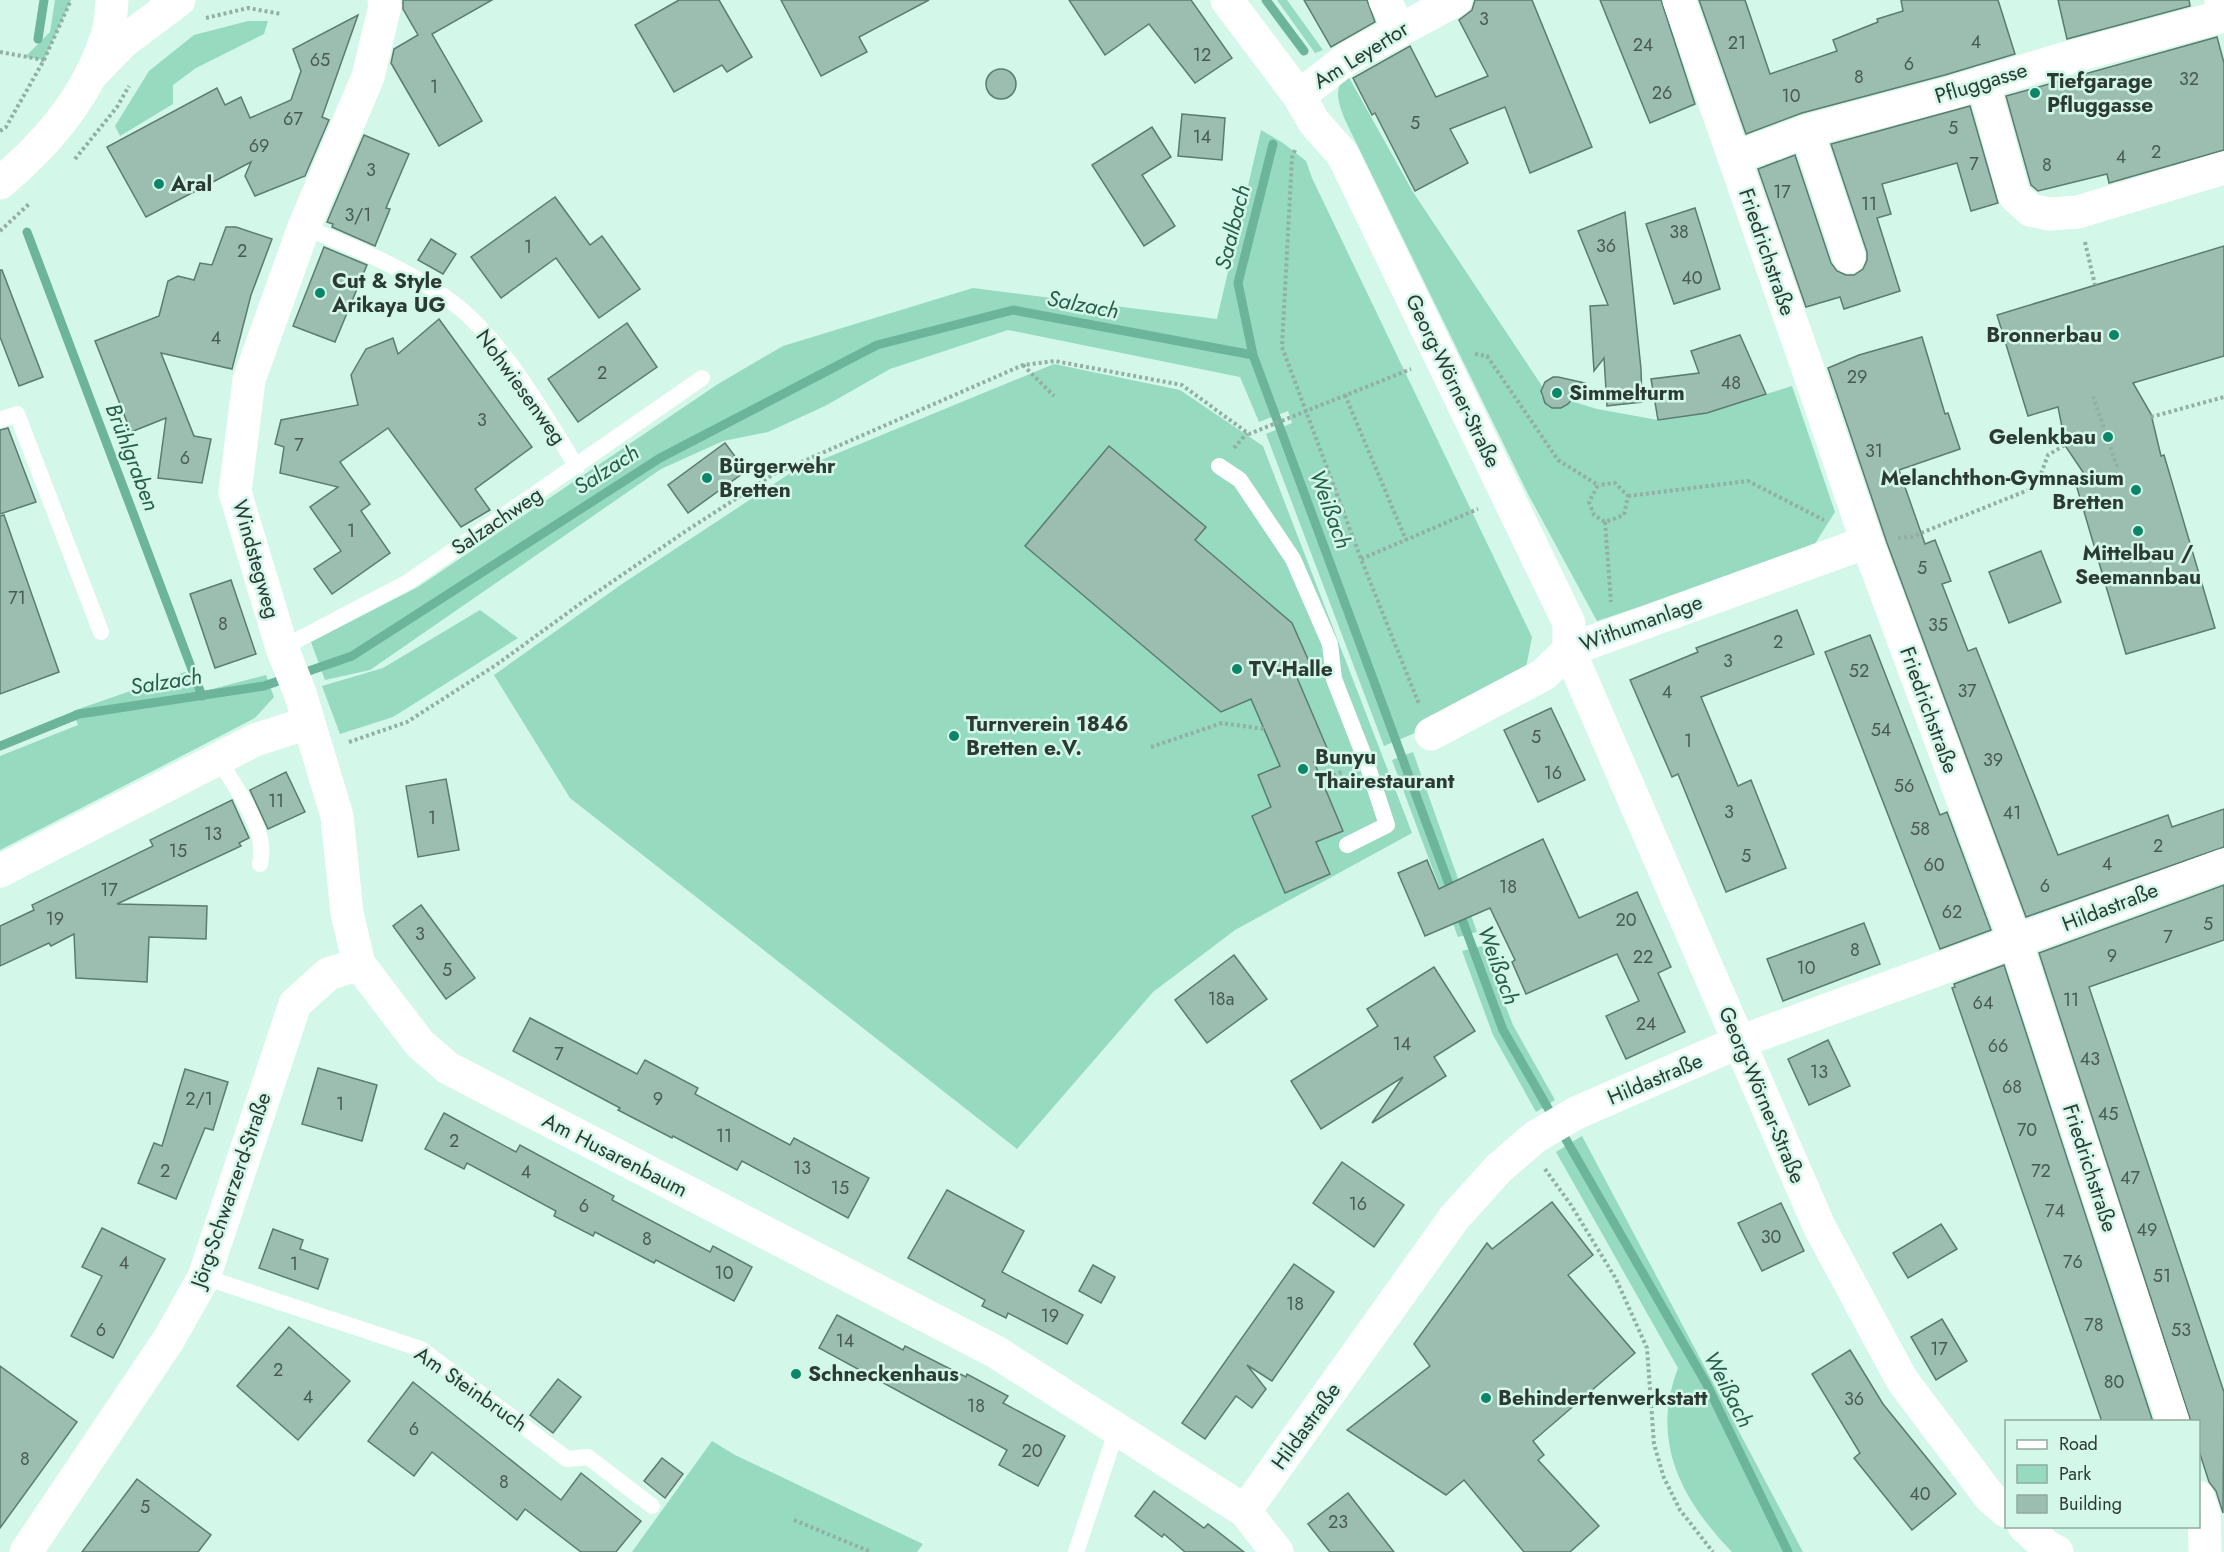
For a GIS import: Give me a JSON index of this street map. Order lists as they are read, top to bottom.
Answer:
{
  "streets": {
    "street": [
      "Am Leyertor",
      "Pfluggasse",
      "Friedrichstraße",
      "Georg-Wörner-Straße",
      "Windstegweg",
      "Withumanlage",
      "Hildastraße",
      "Am Husarenbaum",
      "Jörg-Schwarzerd-Straße"
    ],
    "lane": ["Nohwiesenweg", "Salzachweg", "Am Steinbruch"]
  },
  "crossings": [
    ["Am Leyertor", "Georg-Wörner-Straße"],
    ["Pfluggasse", "Friedrichstraße"],
    ["Friedrichstraße", "Withumanlage"],
    ["Friedrichstraße", "Hildastraße"],
    ["Georg-Wörner-Straße", "Withumanlage"],
    ["Georg-Wörner-Straße", "Hildastraße"],
    ["Nohwiesenweg", "Salzachweg"],
    ["Nohwiesenweg", "Windstegweg"],
    ["Salzachweg", "Windstegweg"],
    ["Windstegweg", "Am Husarenbaum"],
    ["Hildastraße", "Am Husarenbaum"],
    ["Am Husarenbaum", "Jörg-Schwarzerd-Straße"],
    ["Jörg-Schwarzerd-Straße", "Am Steinbruch"]
  ],
  "water": [
    "Saalbach",
    "Salzach",
    "Brühlgraben",
    "Weißach"
  ],
  "places": [
    "Tiefgarage Pfluggasse",
    "Aral",
    "Cut & Style Arikaya UG",
    "Bronnerbau",
    "Simmelturm",
    "Gelenkbau",
    "Bürgerwehr Bretten",
    "Melanchthon-Gymnasium Bretten",
    "Mittelbau / Seemannbau",
    "TV-Halle",
    "Turnverein 1846 Bretten e.V.",
    "Bunyu Thairestaurant",
    "Schneckenhaus",
    "Behindertenwerkstatt"
  ],
  "house_numbers": [
    "3",
    "4",
    "21",
    "24",
    "12",
    "65",
    "6",
    "8",
    "32",
    "1",
    "26",
    "10",
    "67",
    "5",
    "5",
    "14",
    "69",
    "2",
    "4",
    "7",
    "8",
    "3",
    "17",
    "11",
    "3/1",
    "38",
    "36",
    "1",
    "2",
    "40",
    "4",
    "2",
    "29",
    "48",
    "3",
    "7",
    "31",
    "6",
    "1",
    "5",
    "71",
    "8",
    "35",
    "2",
    "3",
    "52",
    "37",
    "4",
    "54",
    "5",
    "1",
    "39",
    "16",
    "56",
    "11",
    "3",
    "41",
    "1",
    "58",
    "13",
    "2",
    "15",
    "5",
    "4",
    "60",
    "6",
    "18",
    "17",
    "62",
    "19",
    "20",
    "5",
    "3",
    "7",
    "8",
    "9",
    "22",
    "10",
    "5",
    "18a",
    "11",
    "64",
    "24",
    "14",
    "66",
    "7",
    "43",
    "13",
    "68",
    "2/1",
    "9",
    "1",
    "45",
    "70",
    "11",
    "2",
    "13",
    "2",
    "72",
    "4",
    "47",
    "15",
    "16",
    "6",
    "74",
    "49",
    "30",
    "8",
    "76",
    "4",
    "1",
    "10",
    "51",
    "18",
    "19",
    "78",
    "6",
    "53",
    "14",
    "17",
    "2",
    "80",
    "4",
    "36",
    "18",
    "6",
    "20",
    "8",
    "8",
    "40",
    "5",
    "23"
  ],
  "legend": ["Road", "Park", "Building"]
}
